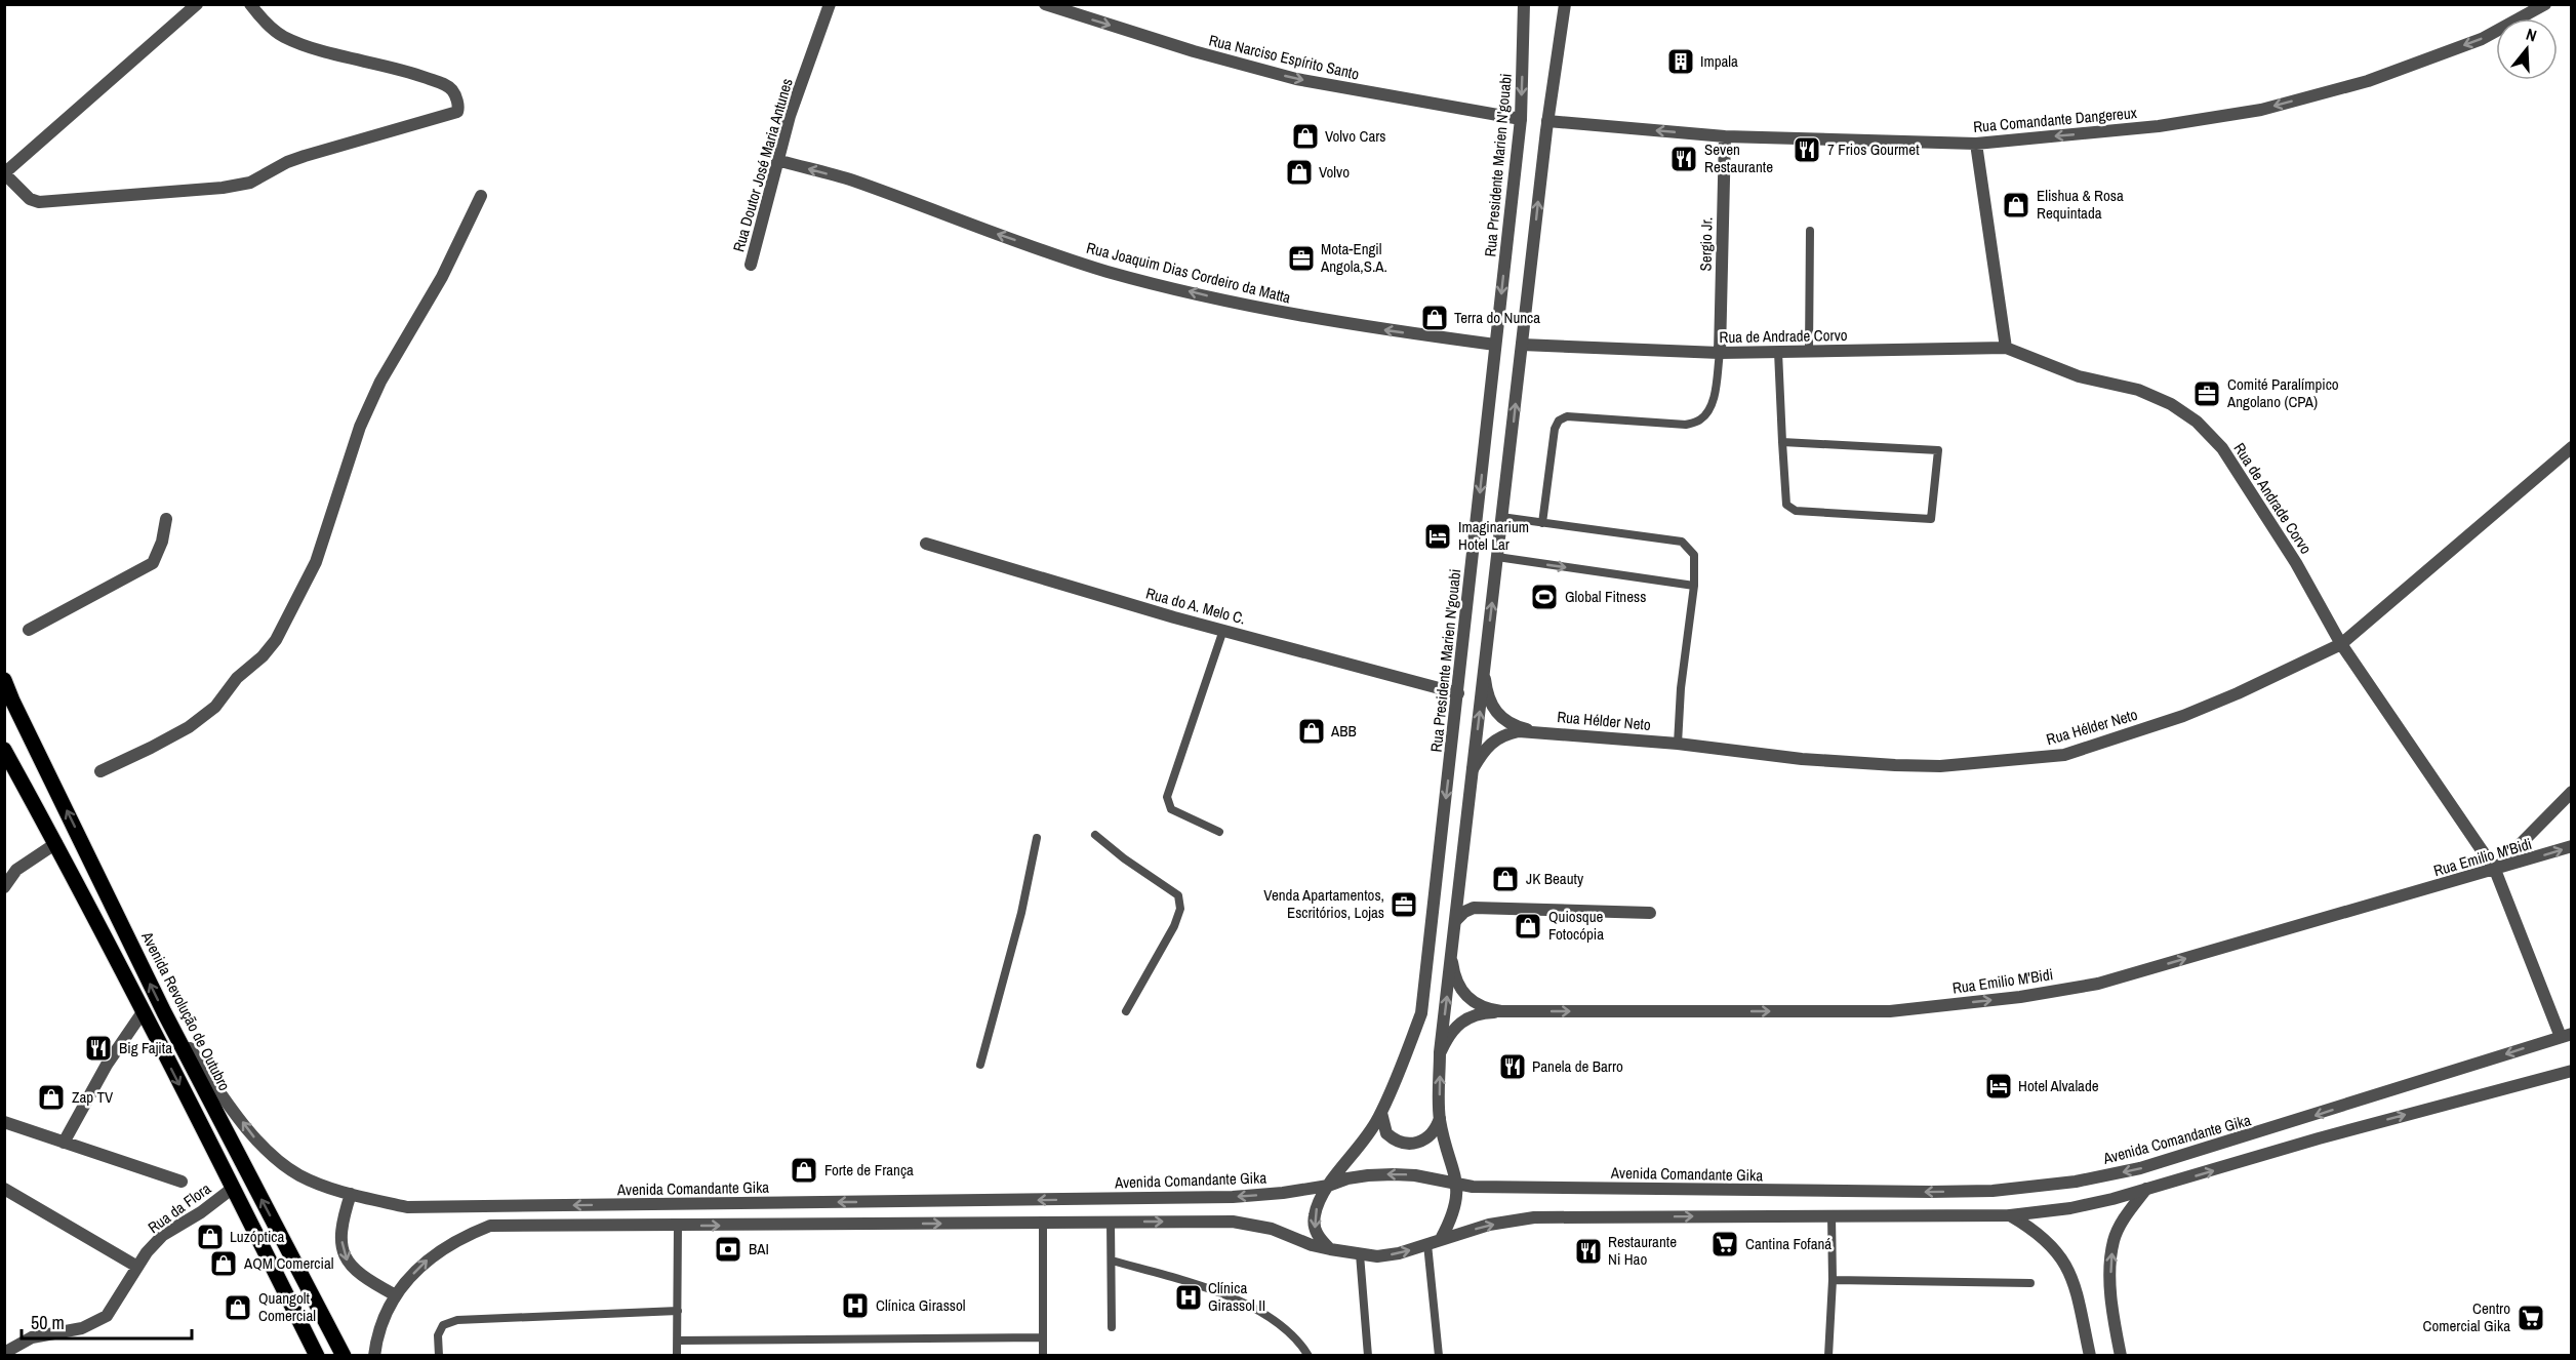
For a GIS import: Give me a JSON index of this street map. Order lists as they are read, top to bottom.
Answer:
{
  "streets": {
    "main road": ["Avenida Revolução de Outubro"],
    "street": [
      "Rua Narciso Espírito Santo",
      "Rua Comandante Dangereux",
      "Rua Doutor José Maria Antunes",
      "Rua Presidente Marien N'gouabi",
      "Sergio Jr.",
      "Rua Joaquim Dias Cordeiro da Matta",
      "Rua de Andrade Corvo",
      "Rua do A. Melo C.",
      "Rua Hélder Neto",
      "Rua Emilio M'Bidi",
      "Avenida Comandante Gika",
      "Rua da Flora"
    ]
  },
  "crossings": [
    ["Rua Narciso Espírito Santo", "Rua Presidente Marien N'gouabi"],
    ["Rua Comandante Dangereux", "Sergio Jr."],
    ["Rua Doutor José Maria Antunes", "Rua Joaquim Dias Cordeiro da Matta"],
    ["Rua Presidente Marien N'gouabi", "Rua Joaquim Dias Cordeiro da Matta"],
    ["Rua Presidente Marien N'gouabi", "Rua do A. Melo C."],
    ["Rua Presidente Marien N'gouabi", "Avenida Comandante Gika"],
    ["Sergio Jr.", "Rua de Andrade Corvo"],
    ["Rua de Andrade Corvo", "Rua Hélder Neto"],
    ["Rua de Andrade Corvo", "Rua Emilio M'Bidi"],
    ["Rua de Andrade Corvo", "Avenida Comandante Gika"],
    ["Avenida Revolução de Outubro", "Avenida Comandante Gika"]
  ],
  "one_way": [
    "Rua Narciso Espírito Santo",
    "Rua Comandante Dangereux",
    "Rua Joaquim Dias Cordeiro da Matta",
    "Rua Emilio M'Bidi"
  ],
  "places": {
    "building": ["Impala"],
    "shop": [
      "Volvo Cars",
      "Volvo",
      "Elishua & Rosa Requintada",
      "Terra do Nunca",
      "ABB",
      "JK Beauty",
      "Quiosque Fotocópia",
      "Zap TV",
      "Forte de França",
      "Luzóptica",
      "AQM Comercial",
      "Quangolt Comercial"
    ],
    "restaurant": [
      "7 Frios Gourmet",
      "Seven Restaurante",
      "Big Fajita",
      "Panela de Barro",
      "Restaurante Ni Hao"
    ],
    "office": ["Mota-Engil Angola,S.A.", "Comité Paralímpico Angolano (CPA)", "Venda Apartamentos, Escritórios, Lojas"],
    "hotel": ["Imaginarium Hotel Lar", "Hotel Alvalade"],
    "sports": ["Global Fitness"],
    "supermarket": ["Cantina Fofaná", "Centro Comercial Gika"],
    "bank": ["BAI"],
    "hospital": ["Clínica Girassol II", "Clínica Girassol"]
  },
  "scale_bar": "50 m",
  "north": "top"
}
